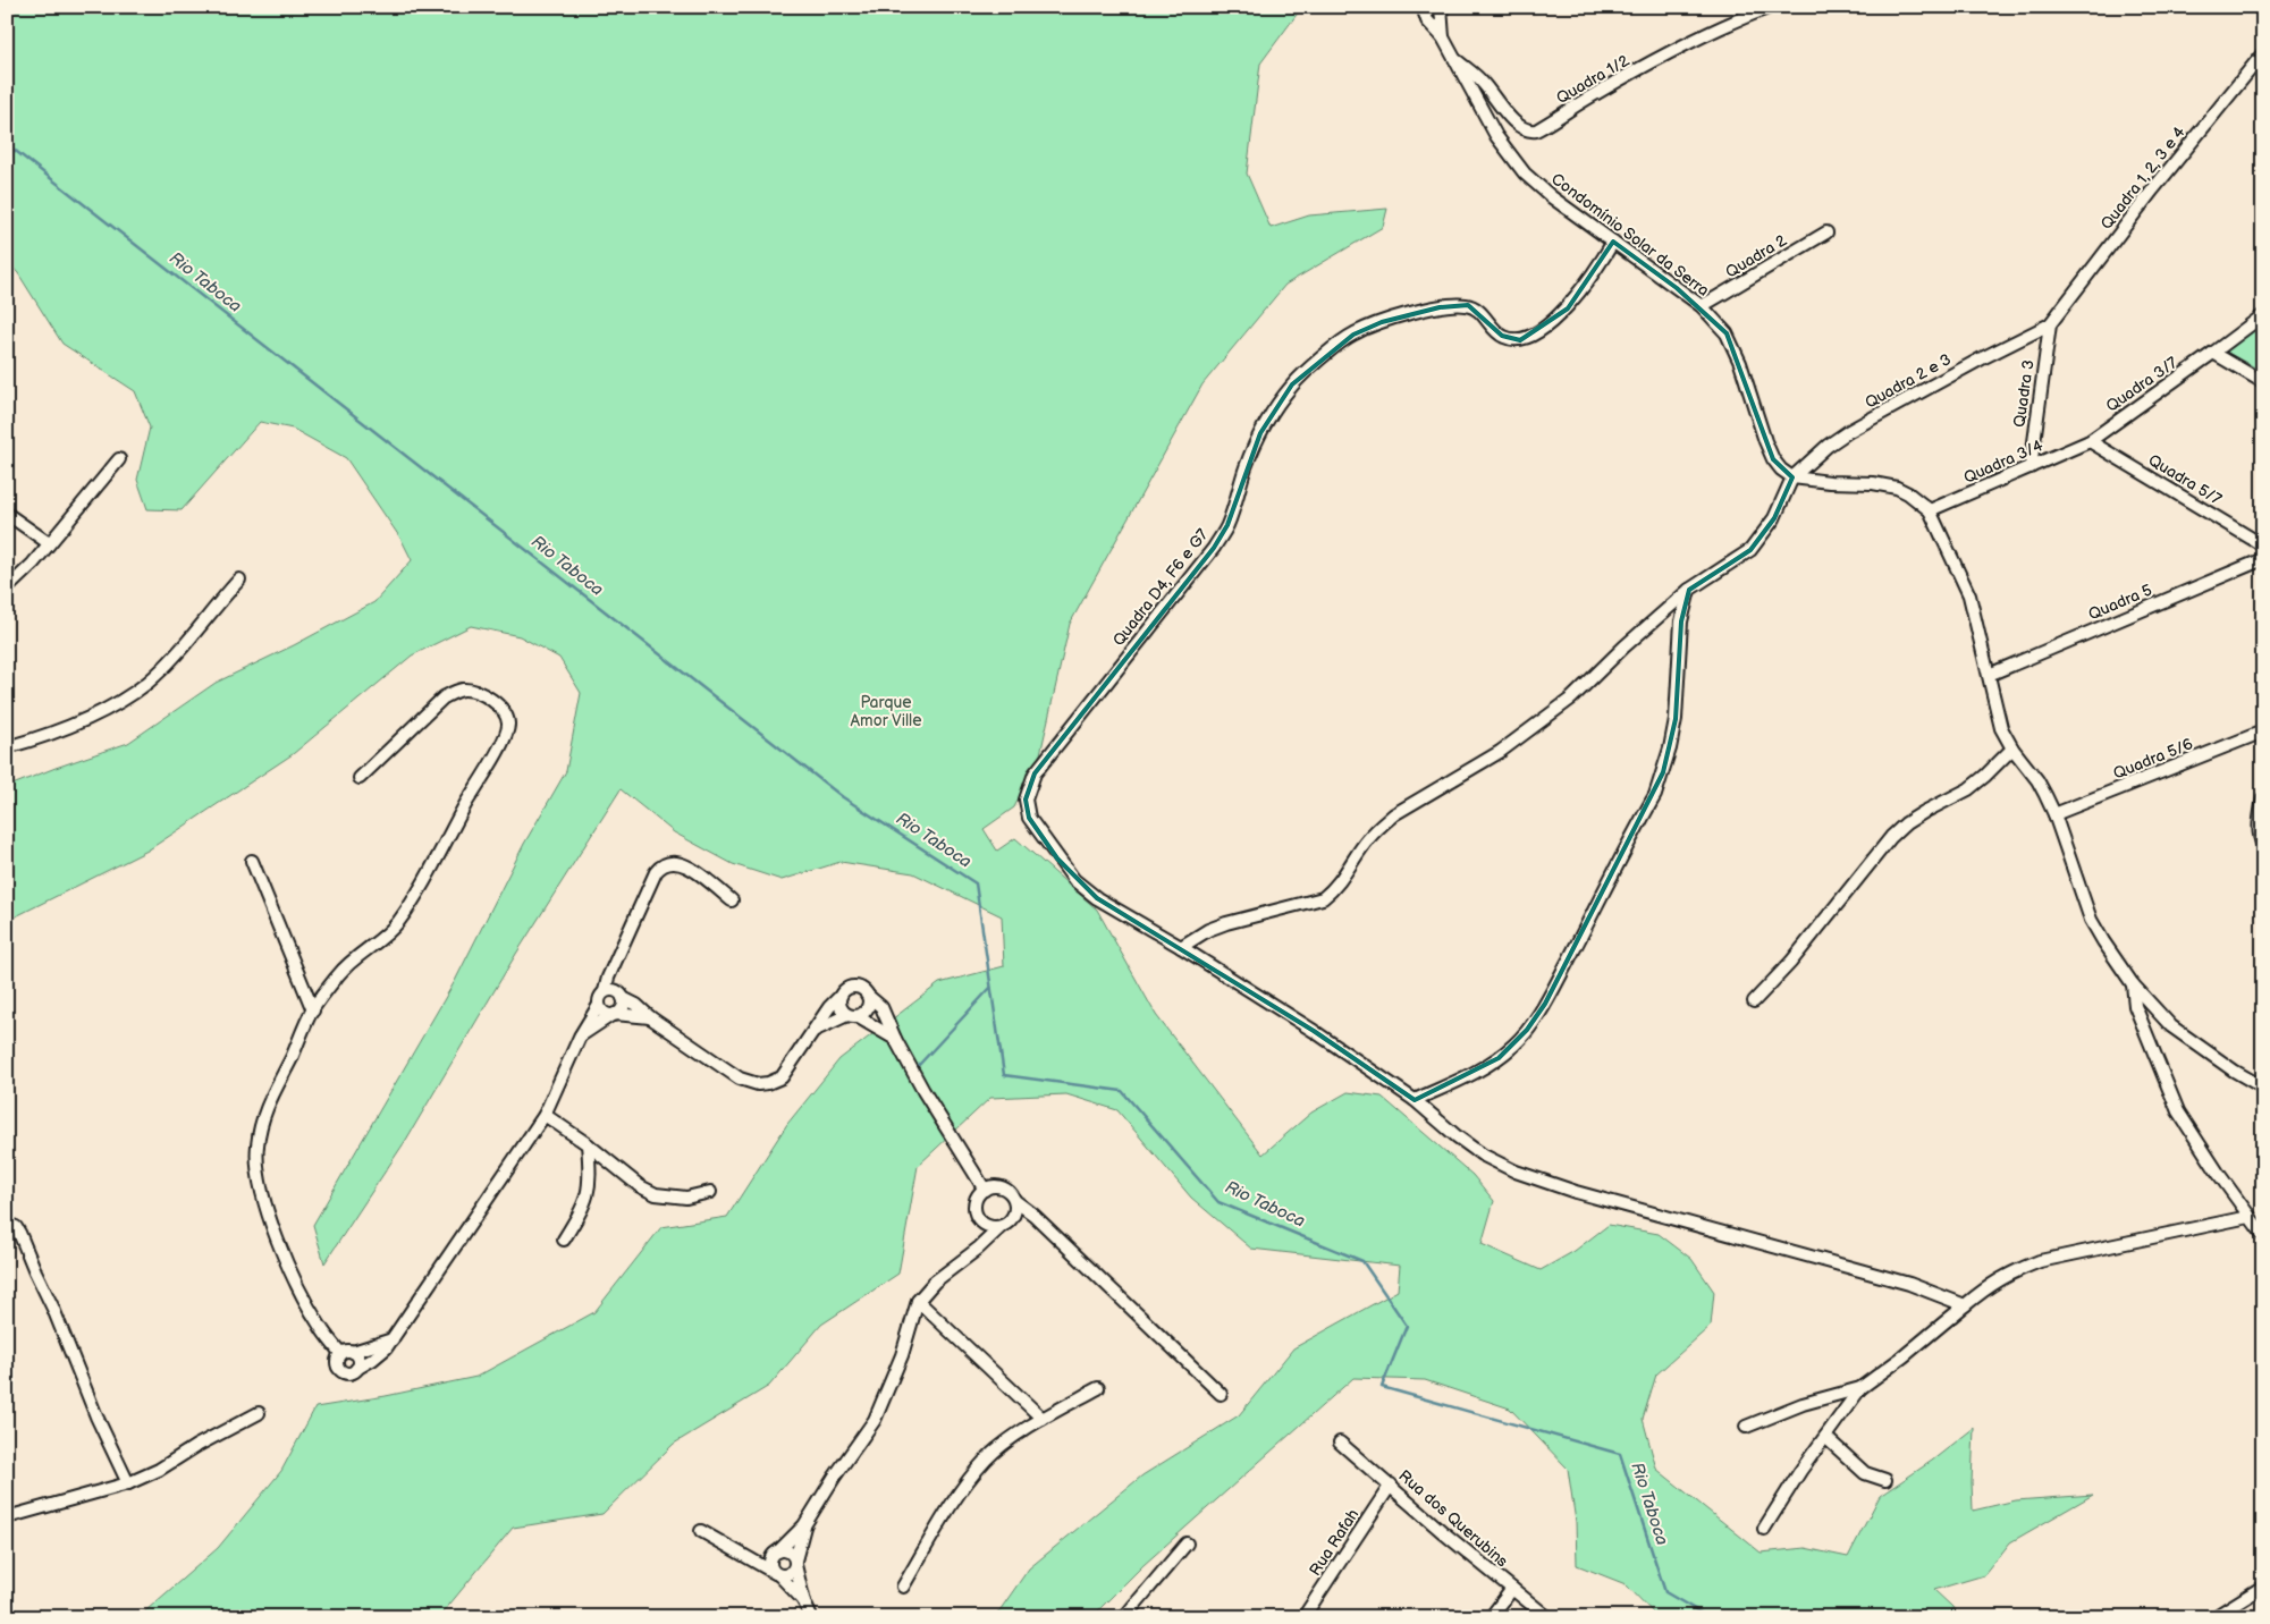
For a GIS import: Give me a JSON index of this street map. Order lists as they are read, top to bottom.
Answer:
{
  "streets": {
    "street": [
      "Quadra 1/2",
      "Quadra 1, 2, 3 e 4",
      "Condomínio Solar da Serra",
      "Quadra 2",
      "Quadra 2 e 3",
      "Quadra 3/7",
      "Quadra 3",
      "Quadra 3/4",
      "Quadra 5/7",
      "Quadra D4, F6 e G7",
      "Quadra 5",
      "Quadra 5/6",
      "Rua dos Querubins",
      "Rua Rafah"
    ]
  },
  "crossings": [
    ["Quadra 1/2", "Condomínio Solar da Serra"],
    ["Quadra 1, 2, 3 e 4", "Quadra 2 e 3"],
    ["Quadra 1, 2, 3 e 4", "Quadra 3"],
    ["Condomínio Solar da Serra", "Quadra 2"],
    ["Condomínio Solar da Serra", "Quadra 2 e 3"],
    ["Condomínio Solar da Serra", "Quadra D4, F6 e G7"],
    ["Quadra 2 e 3", "Quadra 3"],
    ["Quadra 3/7", "Quadra 3/4"],
    ["Quadra 3/7", "Quadra 5/7"],
    ["Quadra 3", "Quadra 3/4"],
    ["Quadra 3/4", "Quadra 5/7"],
    ["Rua dos Querubins", "Rua Rafah"]
  ],
  "water": ["Rio Taboca"],
  "parks": ["Parque Amor Ville"]
}
